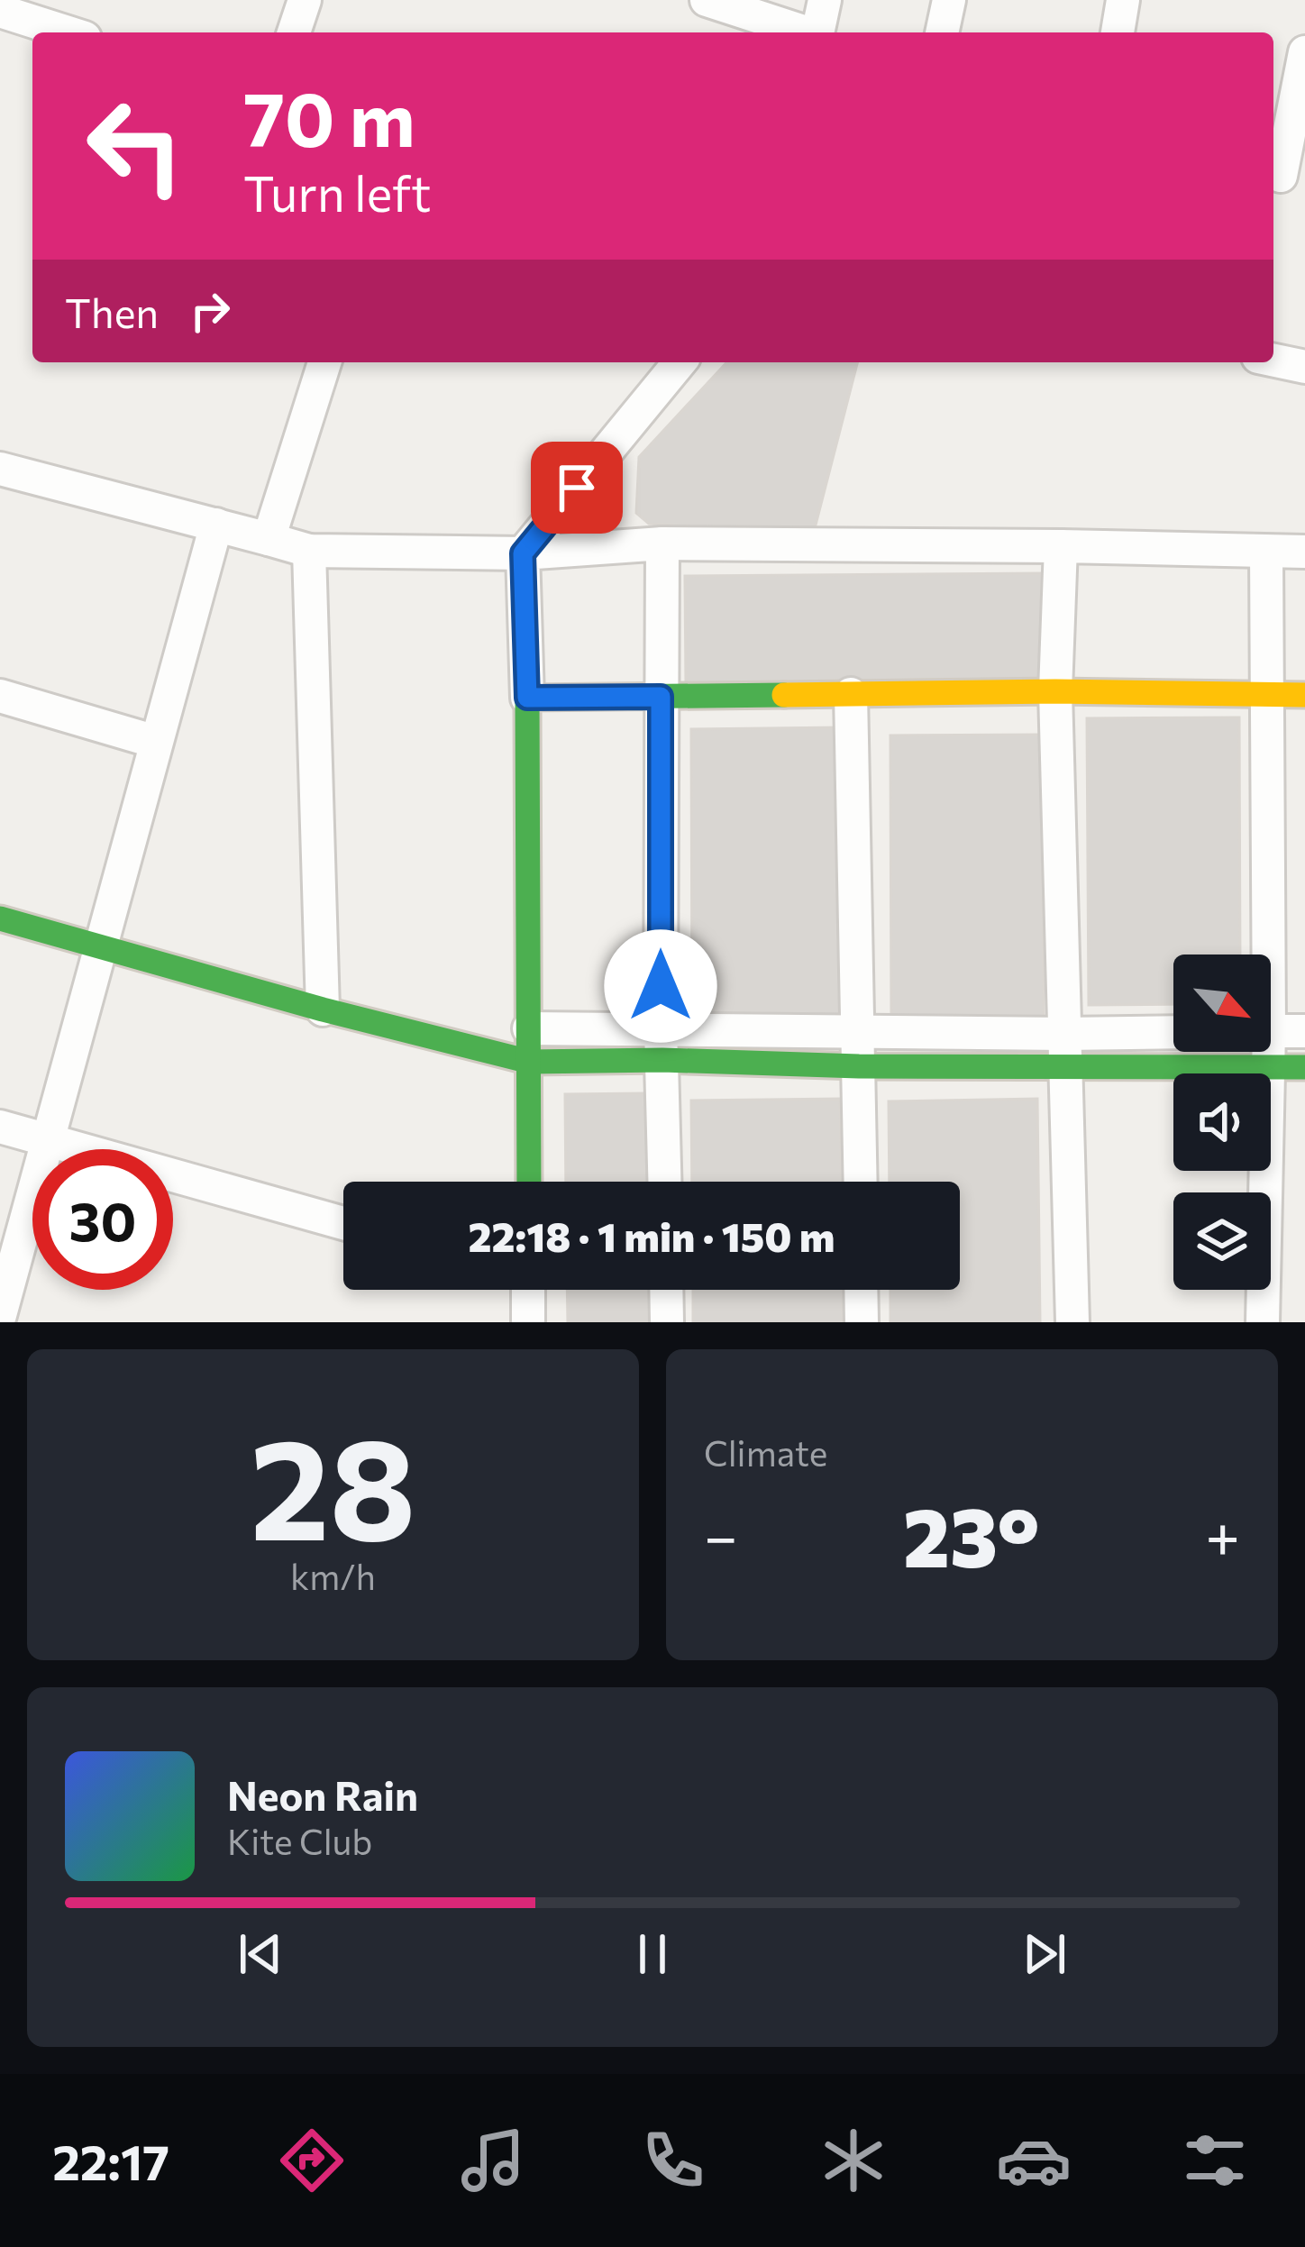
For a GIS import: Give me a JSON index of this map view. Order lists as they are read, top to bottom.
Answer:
{
  "north": "bottom right",
  "page": {
    "turn": ["70 m", "Turn left"],
    "then": "Then",
    "limit": "30",
    "trip": "22:18 · 1 min · 150 m",
    "tile": [
      ["28", "km/h"],
      "Climate"
    ],
    "heat": ["−", "23°", "+"],
    "song": ["Neon Rain", "Kite Club"],
    "tabs": "22:17"
  }
}
